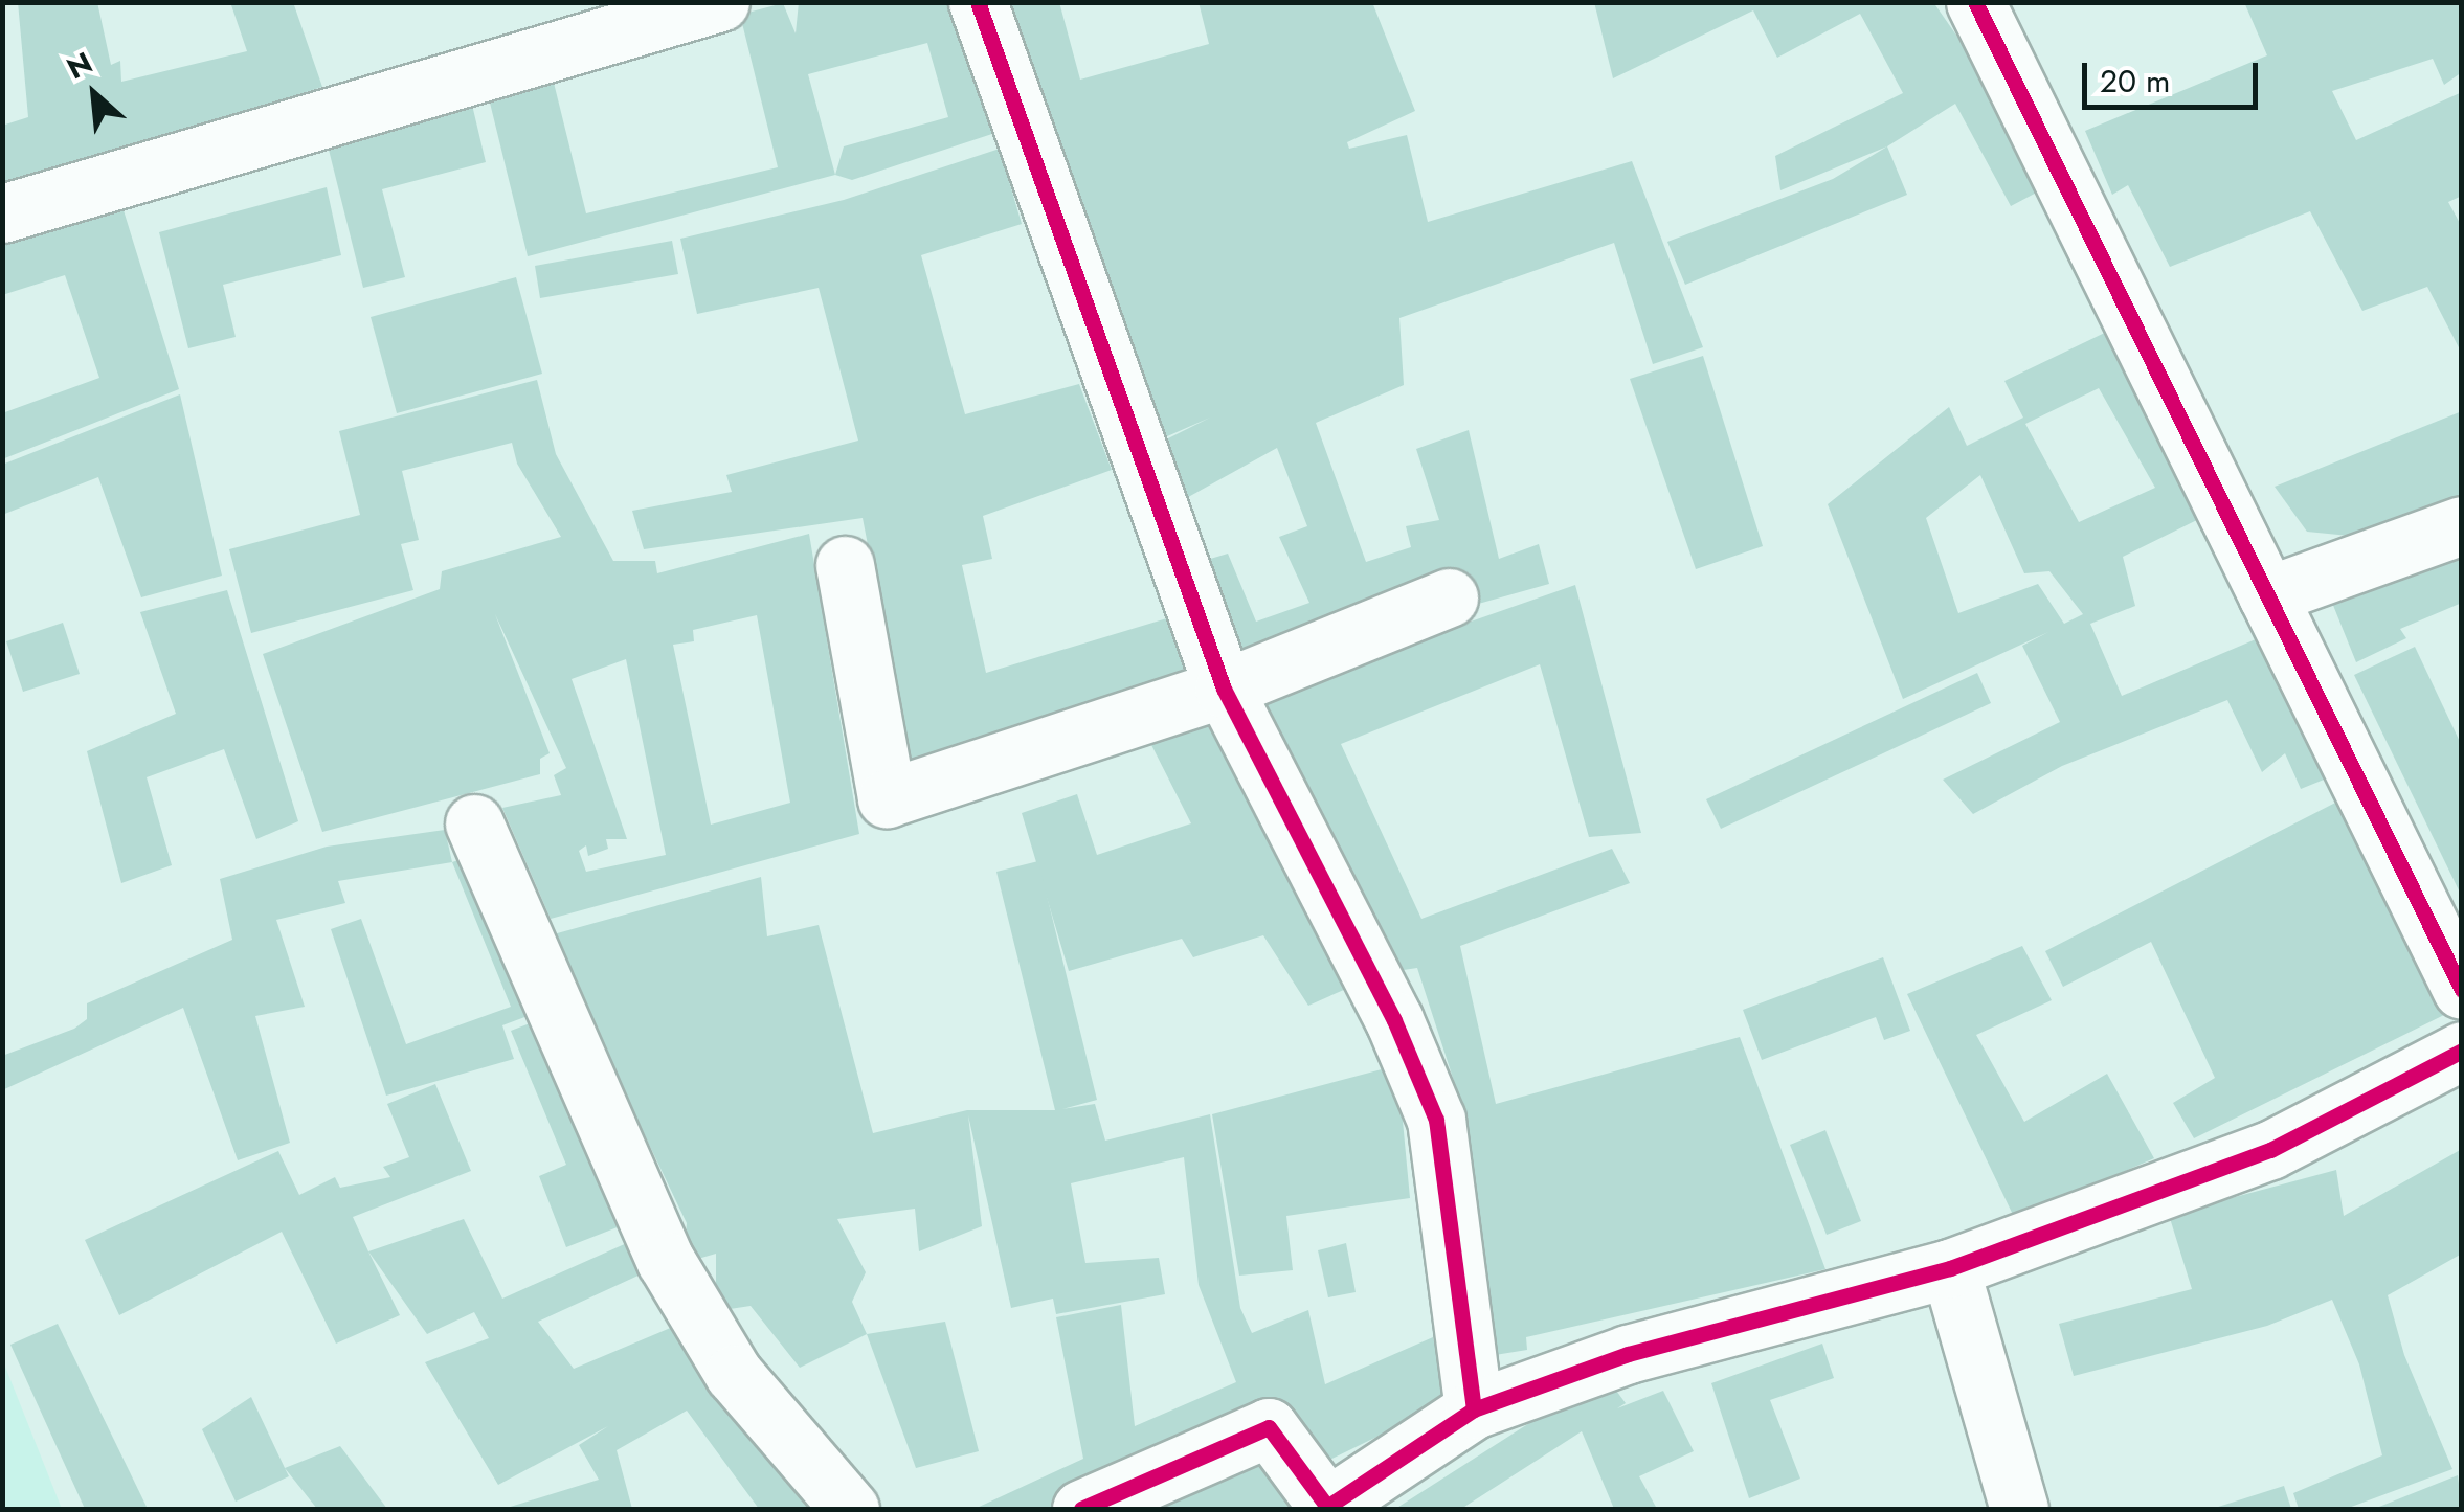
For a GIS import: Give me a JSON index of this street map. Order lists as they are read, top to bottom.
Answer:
{
  "scale_bar": "20 m",
  "north": "top left"
}
